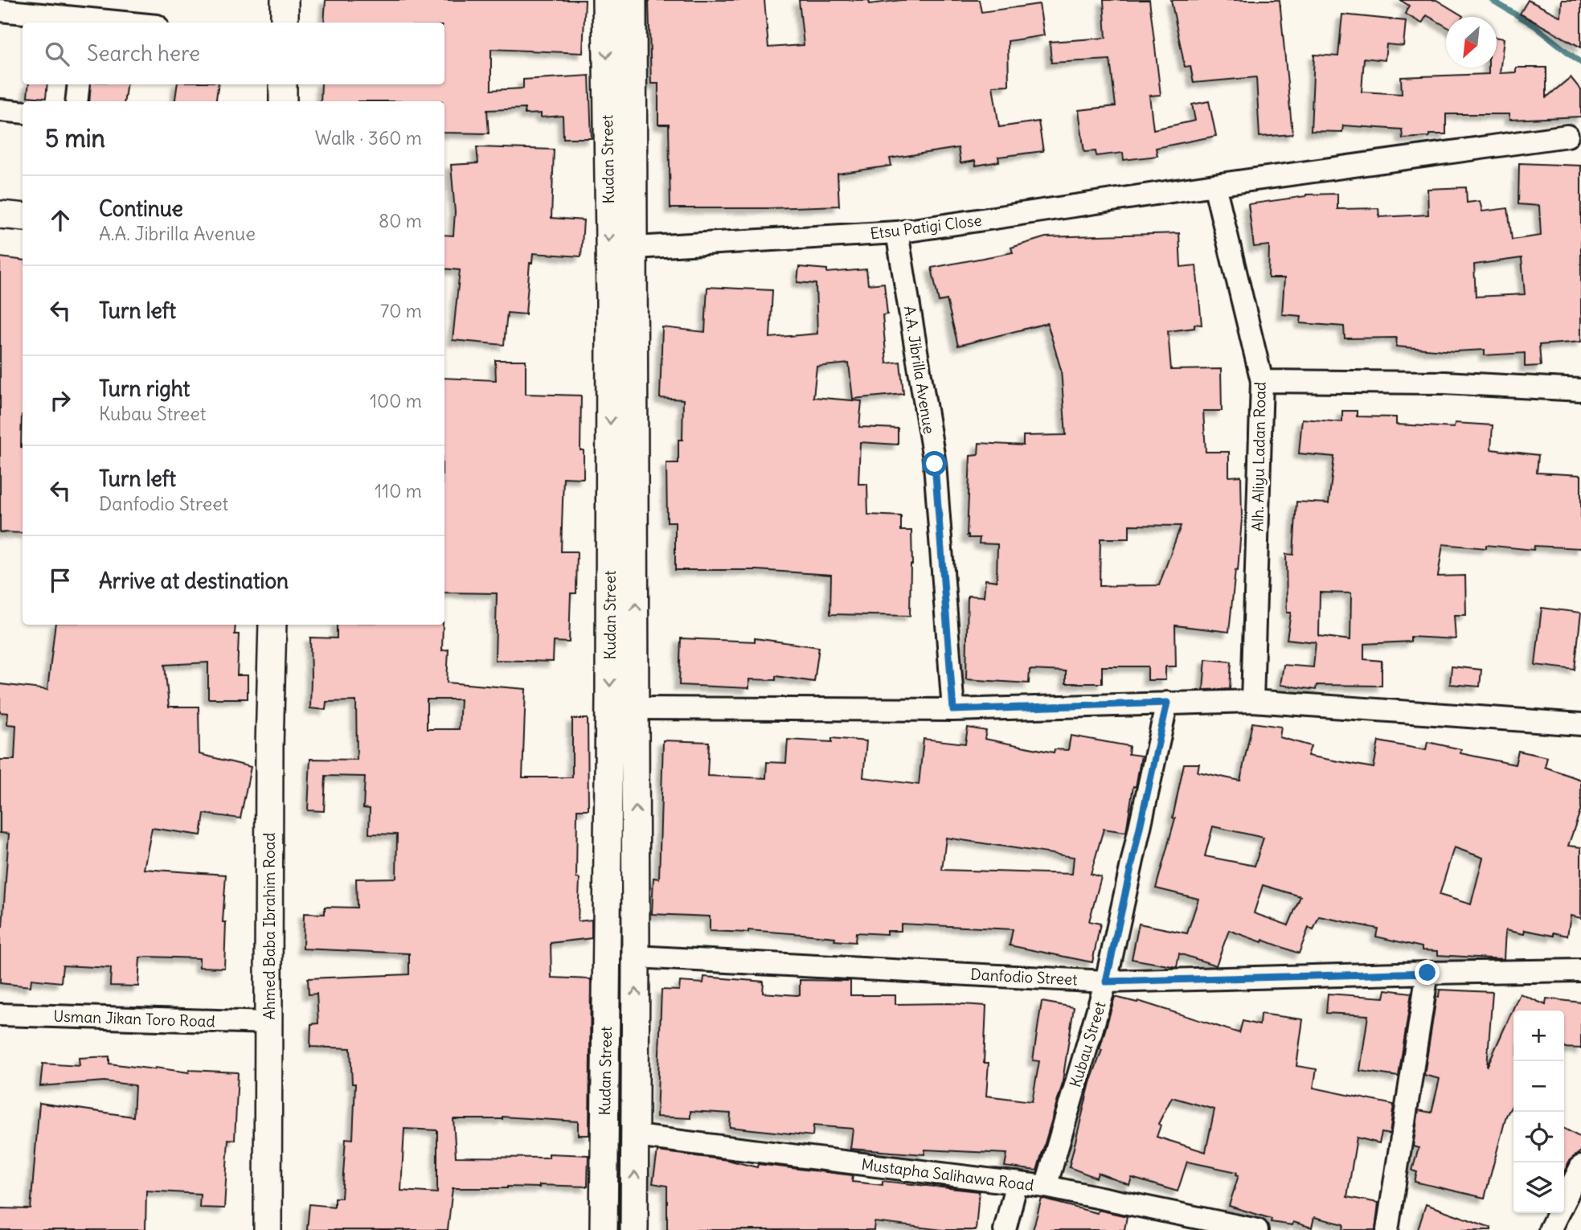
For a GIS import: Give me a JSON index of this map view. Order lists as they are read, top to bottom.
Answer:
{
  "streets": {
    "street": [
      "Kudan Street",
      "Etsu Patigi Close",
      "A.A. Jibrilla Avenue",
      "Alh. Aliyu Ladan Road",
      "Ahmed Baba Ibrahim Road",
      "Danfodio Street",
      "Usman Jikan Toro Road",
      "Kubau Street",
      "Mustapha Salihawa Road"
    ]
  },
  "crossings": [
    ["Etsu Patigi Close", "A.A. Jibrilla Avenue"],
    ["Etsu Patigi Close", "Alh. Aliyu Ladan Road"],
    ["Ahmed Baba Ibrahim Road", "Usman Jikan Toro Road"],
    ["Danfodio Street", "Kubau Street"],
    ["Kubau Street", "Mustapha Salihawa Road"]
  ],
  "north": "bottom left",
  "page": {
    "search": "Search here",
    "heading": ["5 min", "Walk · 360 m"],
    "list": [
      ["Continue", "A.A. Jibrilla Avenue", "80 m"],
      ["Turn left", "70 m"],
      ["Turn right", "Kubau Street", "100 m"],
      ["Turn left", "Danfodio Street", "110 m"],
      "Arrive at destination"
    ],
    "map_buttons": ["+", "−"]
  }
}
